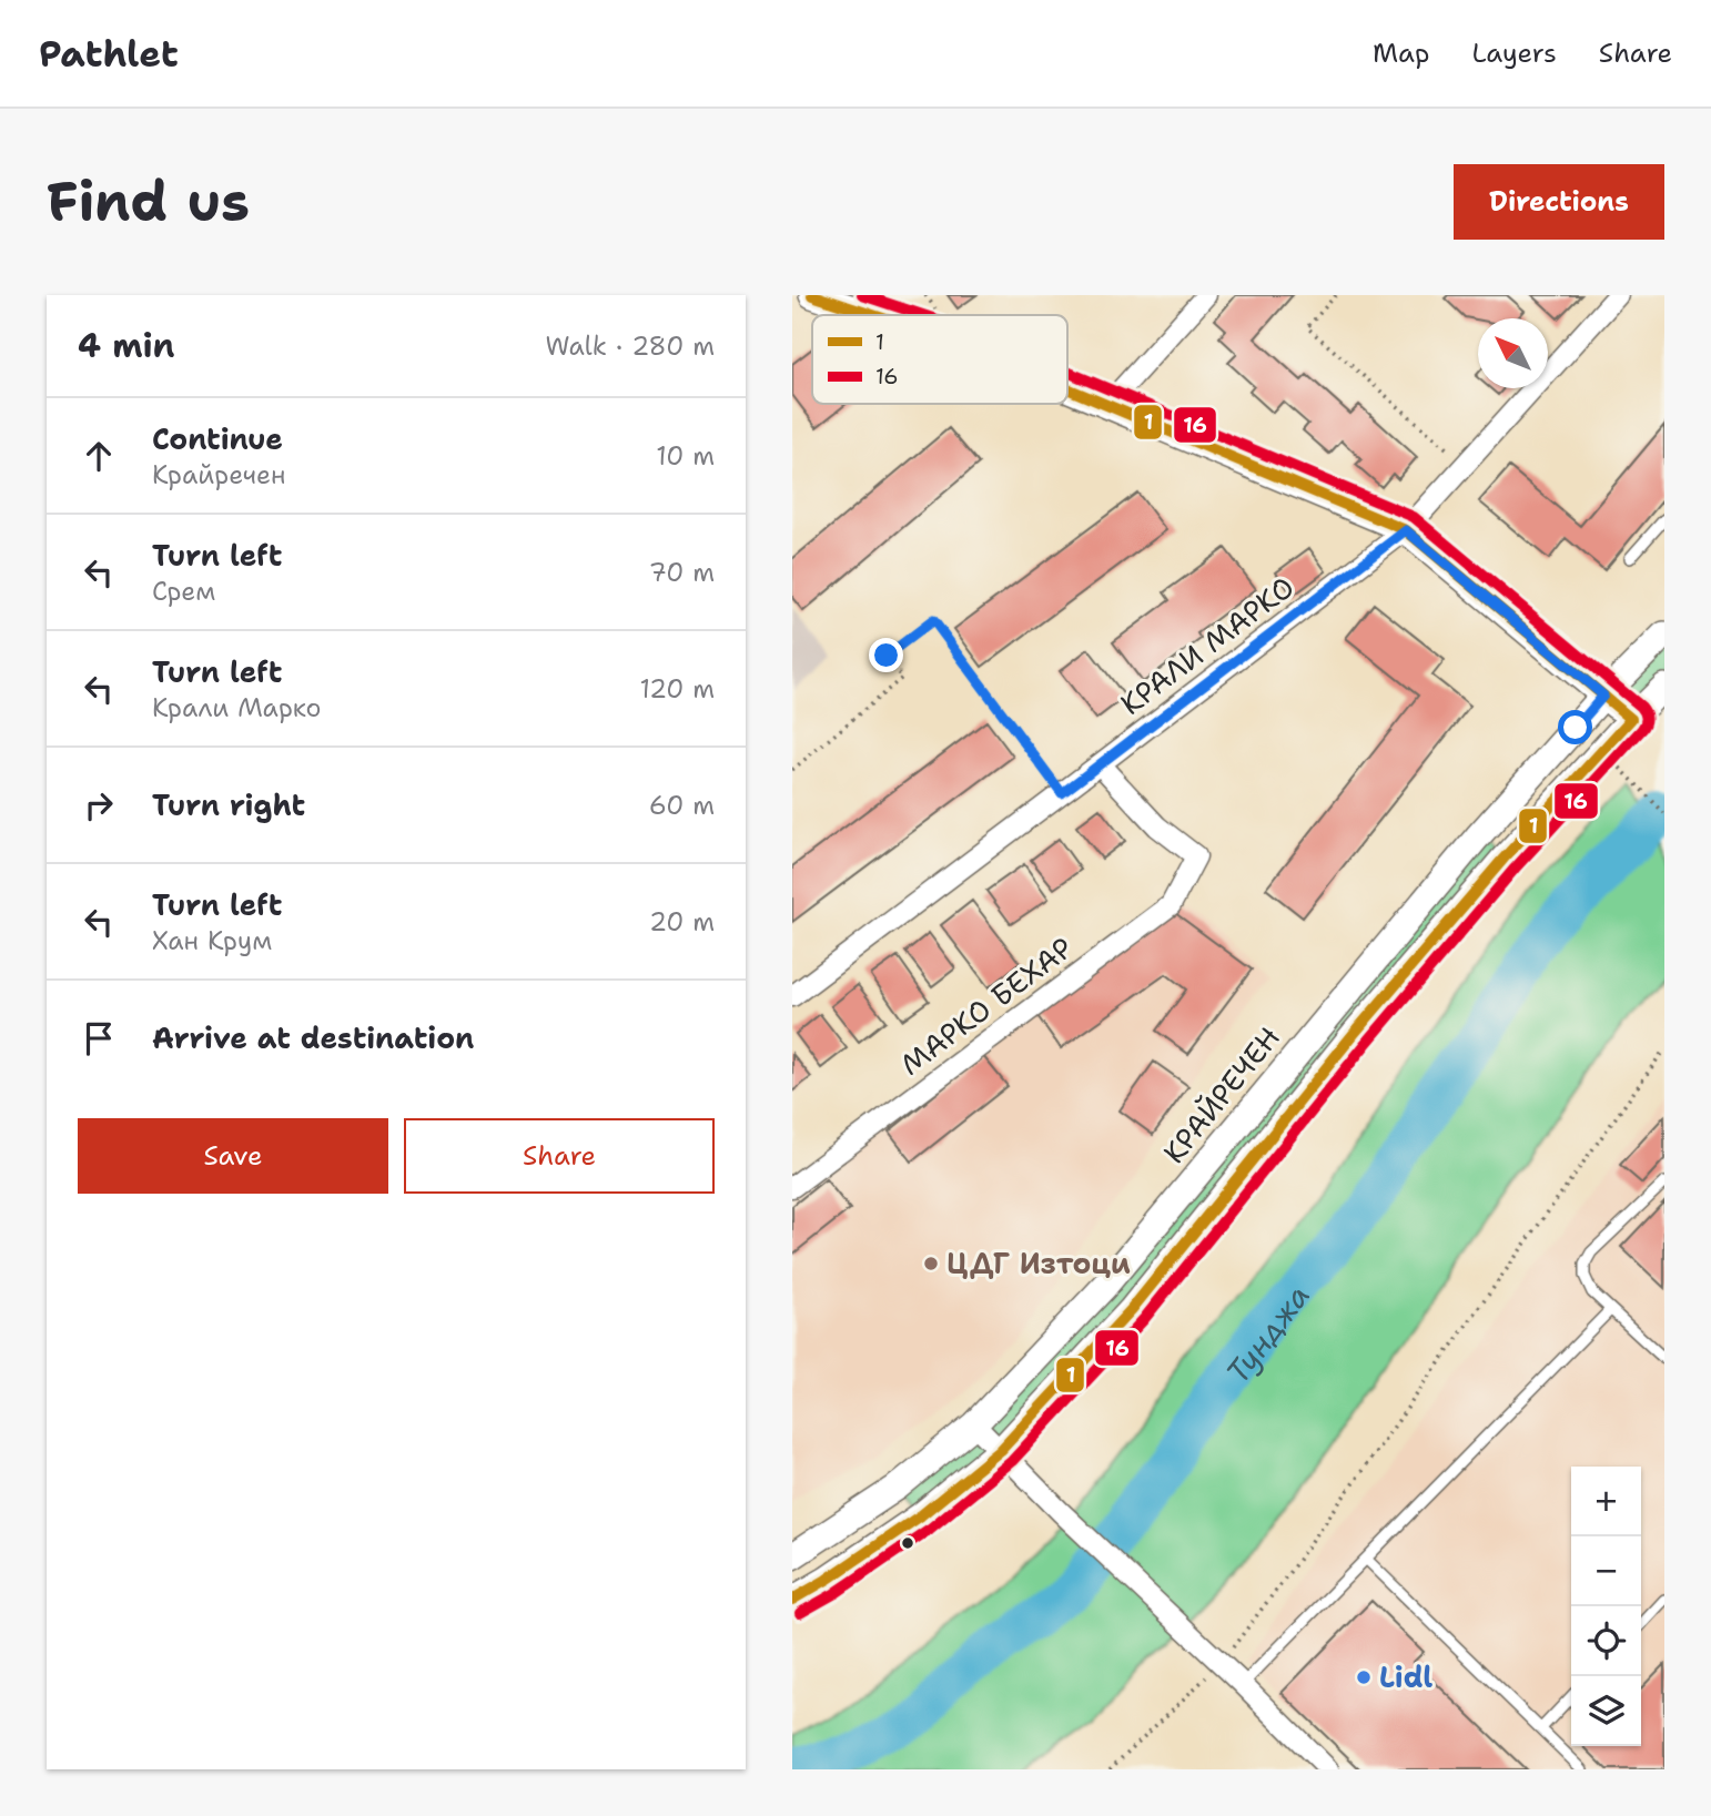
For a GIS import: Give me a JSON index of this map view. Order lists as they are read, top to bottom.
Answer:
{
  "streets": {
    "street": ["КРАЛИ МАРКО", "МАРКО БЕХАР", "КРАЙРЕЧЕН"]
  },
  "crossings": [
    ["КРАЛИ МАРКО", "МАРКО БЕХАР"]
  ],
  "water": ["Тунджа"],
  "places": ["ЦДГ Изтоци", "Lidl"],
  "lines": ["transit line 1", "transit line 16"],
  "legend": ["1", "16"],
  "north": "top left",
  "page": {
    "header": "Pathlet",
    "nav": ["Map", "Layers", "Share"],
    "buttons": [
      "Directions",
      ["Save", "Share"]
    ],
    "title": "Find us",
    "heading": ["4 min", "Walk · 280 m"],
    "list": [
      ["Continue", "Крайречен", "10 m"],
      ["Turn left", "Срем", "70 m"],
      ["Turn left", "Крали Марко", "120 m"],
      ["Turn right", "60 m"],
      ["Turn left", "Хан Крум", "20 m"],
      "Arrive at destination"
    ],
    "map_buttons": ["+", "−"]
  }
}
